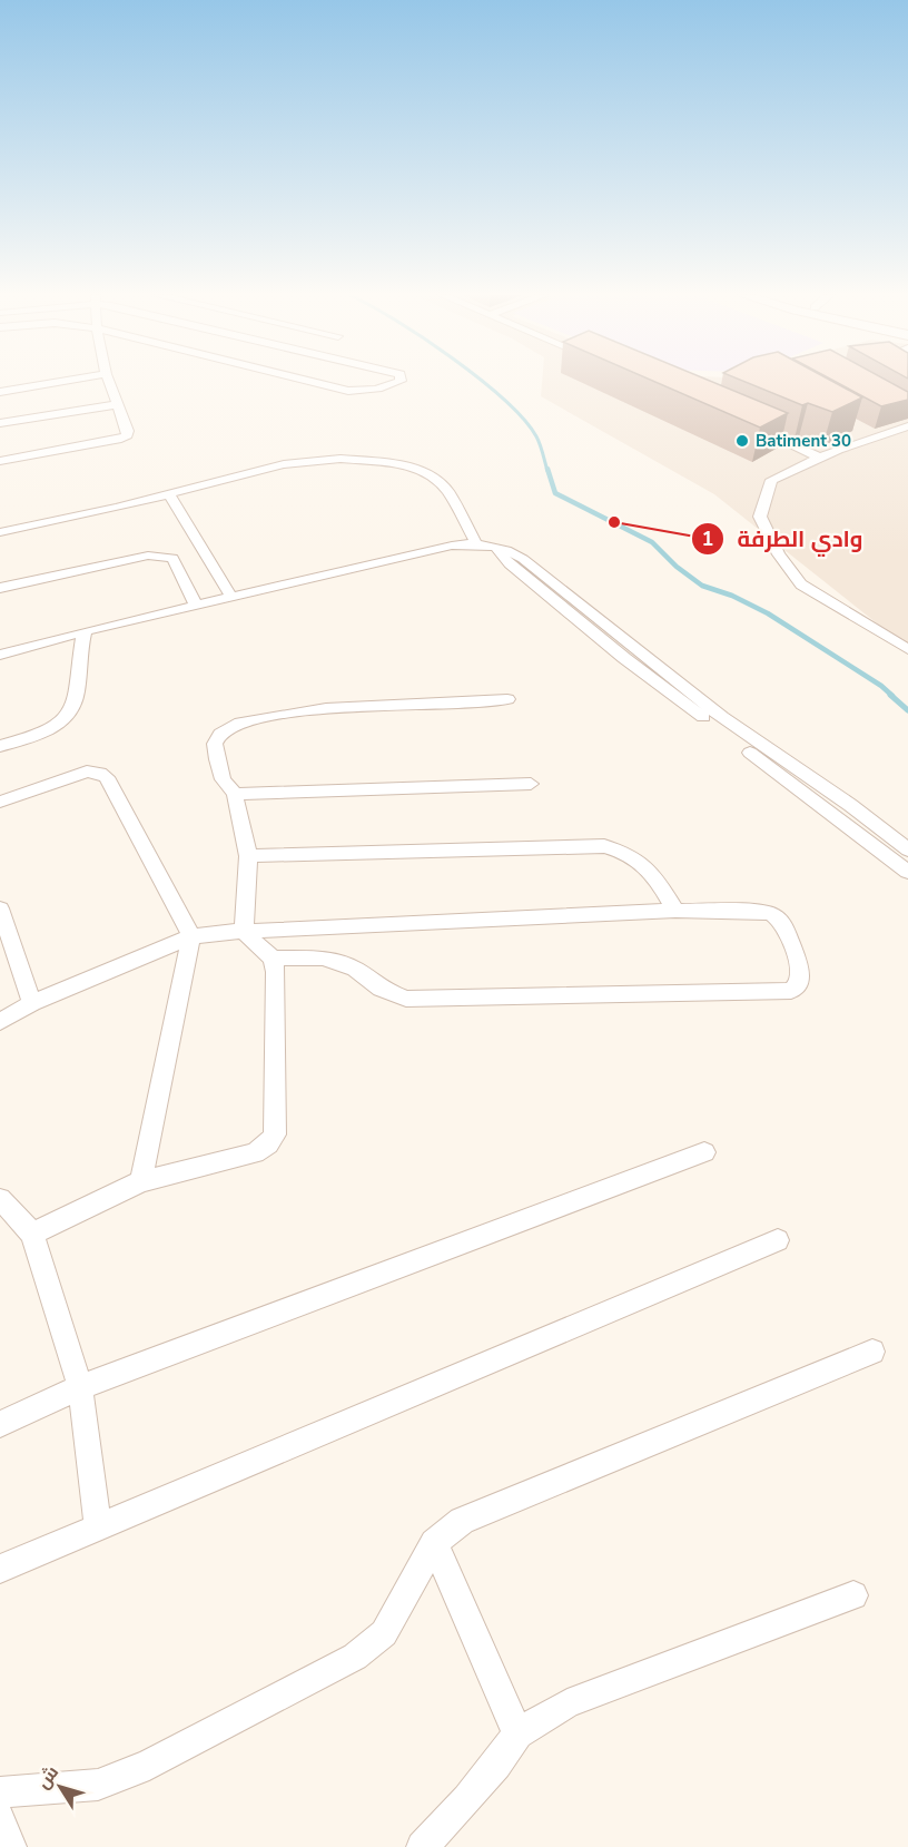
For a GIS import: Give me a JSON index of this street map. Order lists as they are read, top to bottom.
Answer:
{
  "places": ["Batiment 30", "وادي الطرفة"],
  "north": "top left"
}
